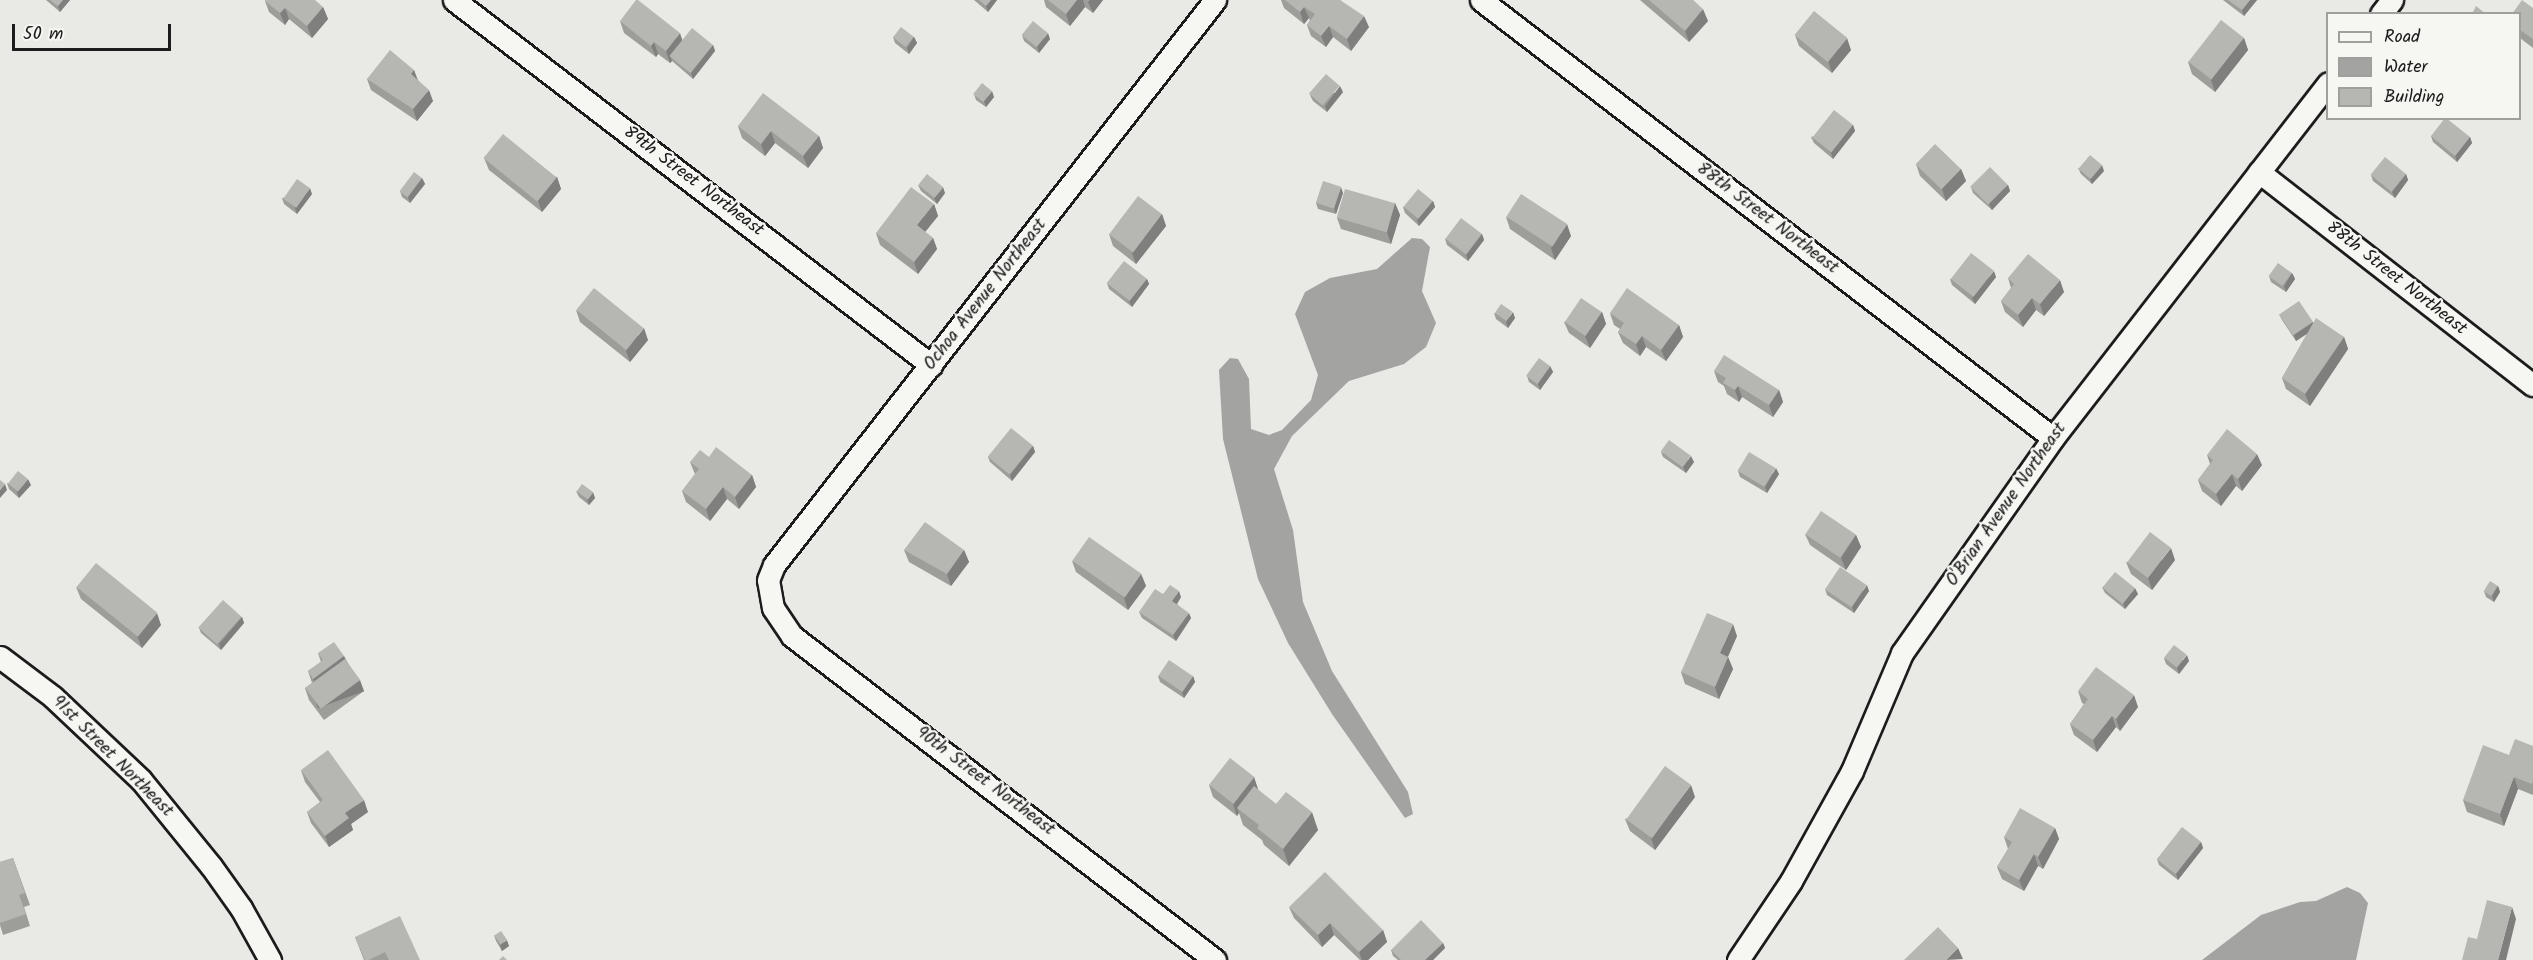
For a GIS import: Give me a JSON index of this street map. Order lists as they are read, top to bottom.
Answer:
{
  "streets": {
    "street": [
      "89th Street Northeast",
      "88th Street Northeast",
      "Ochoa Avenue Northeast",
      "O'Brian Avenue Northeast",
      "91st Street Northeast",
      "90th Street Northeast"
    ]
  },
  "crossings": [
    ["89th Street Northeast", "Ochoa Avenue Northeast"],
    ["88th Street Northeast", "O'Brian Avenue Northeast"],
    ["Ochoa Avenue Northeast", "90th Street Northeast"]
  ],
  "legend": ["Road", "Water", "Building"],
  "scale_bar": "50 m"
}
